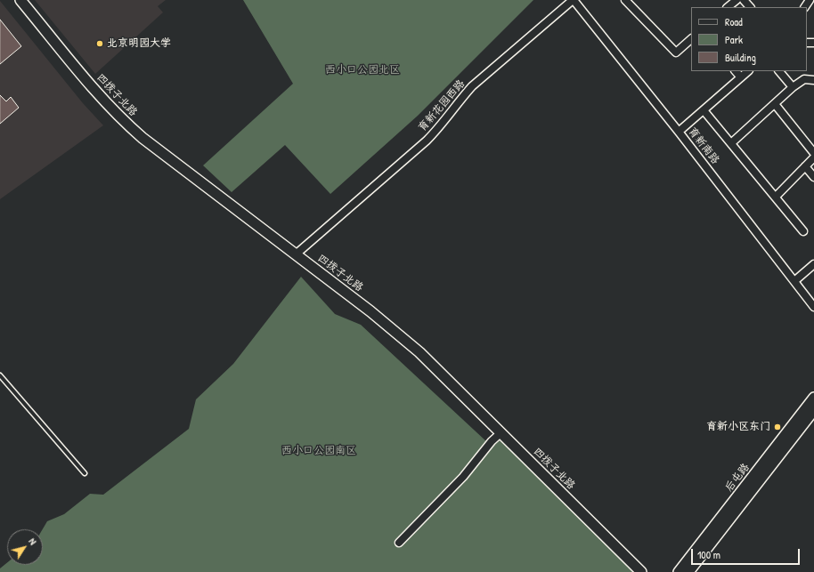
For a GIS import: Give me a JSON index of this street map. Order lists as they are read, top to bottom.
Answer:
{
  "streets": {
    "street": [
      "四拨子北路",
      "育新花园西路",
      "育新南路",
      "后屯路"
    ]
  },
  "crossings": [
    ["四拨子北路", "育新花园西路"],
    ["育新花园西路", "育新南路"]
  ],
  "parks": ["西小口公园北区", "西小口公园南区"],
  "places": ["北京明园大学", "育新小区东门"],
  "legend": ["Road", "Park", "Building"],
  "scale_bar": "100 m",
  "north": "top right"
}
